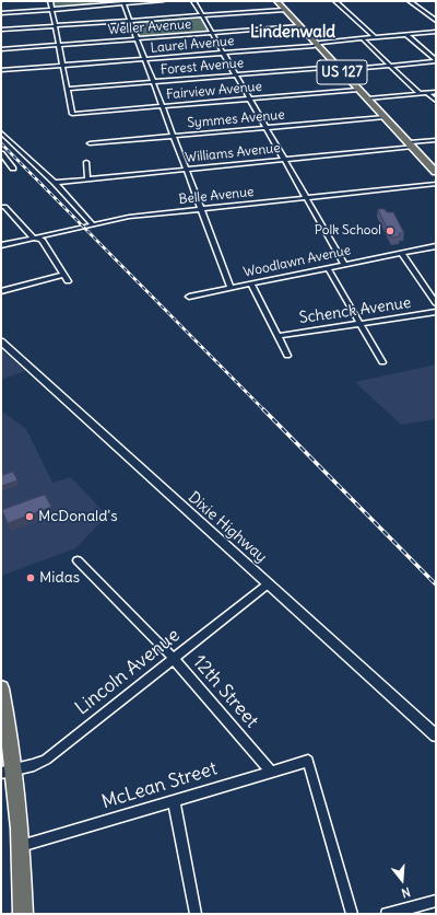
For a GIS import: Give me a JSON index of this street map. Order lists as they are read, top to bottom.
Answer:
{
  "streets": {
    "main road": ["US 127"],
    "street": [
      "Weller Avenue",
      "Laurel Avenue",
      "Forest Avenue",
      "Fairview Avenue",
      "Symmes Avenue",
      "Williams Avenue",
      "Belle Avenue",
      "Woodlawn Avenue",
      "Schenck Avenue",
      "Dixie Highway",
      "Lincoln Avenue",
      "12th Street",
      "McLean Street"
    ]
  },
  "crossings": [
    ["Weller Avenue", "US 127"],
    ["Laurel Avenue", "US 127"],
    ["Forest Avenue", "US 127"],
    ["Forest Avenue", "Fairview Avenue"],
    ["US 127", "Fairview Avenue"],
    ["US 127", "Symmes Avenue"],
    ["US 127", "Williams Avenue"],
    ["Dixie Highway", "Lincoln Avenue"],
    ["Lincoln Avenue", "12th Street"],
    ["12th Street", "McLean Street"]
  ],
  "districts": ["Lindenwald"],
  "places": ["Polk School", "McDonald's", "Midas"],
  "north": "bottom"
}
